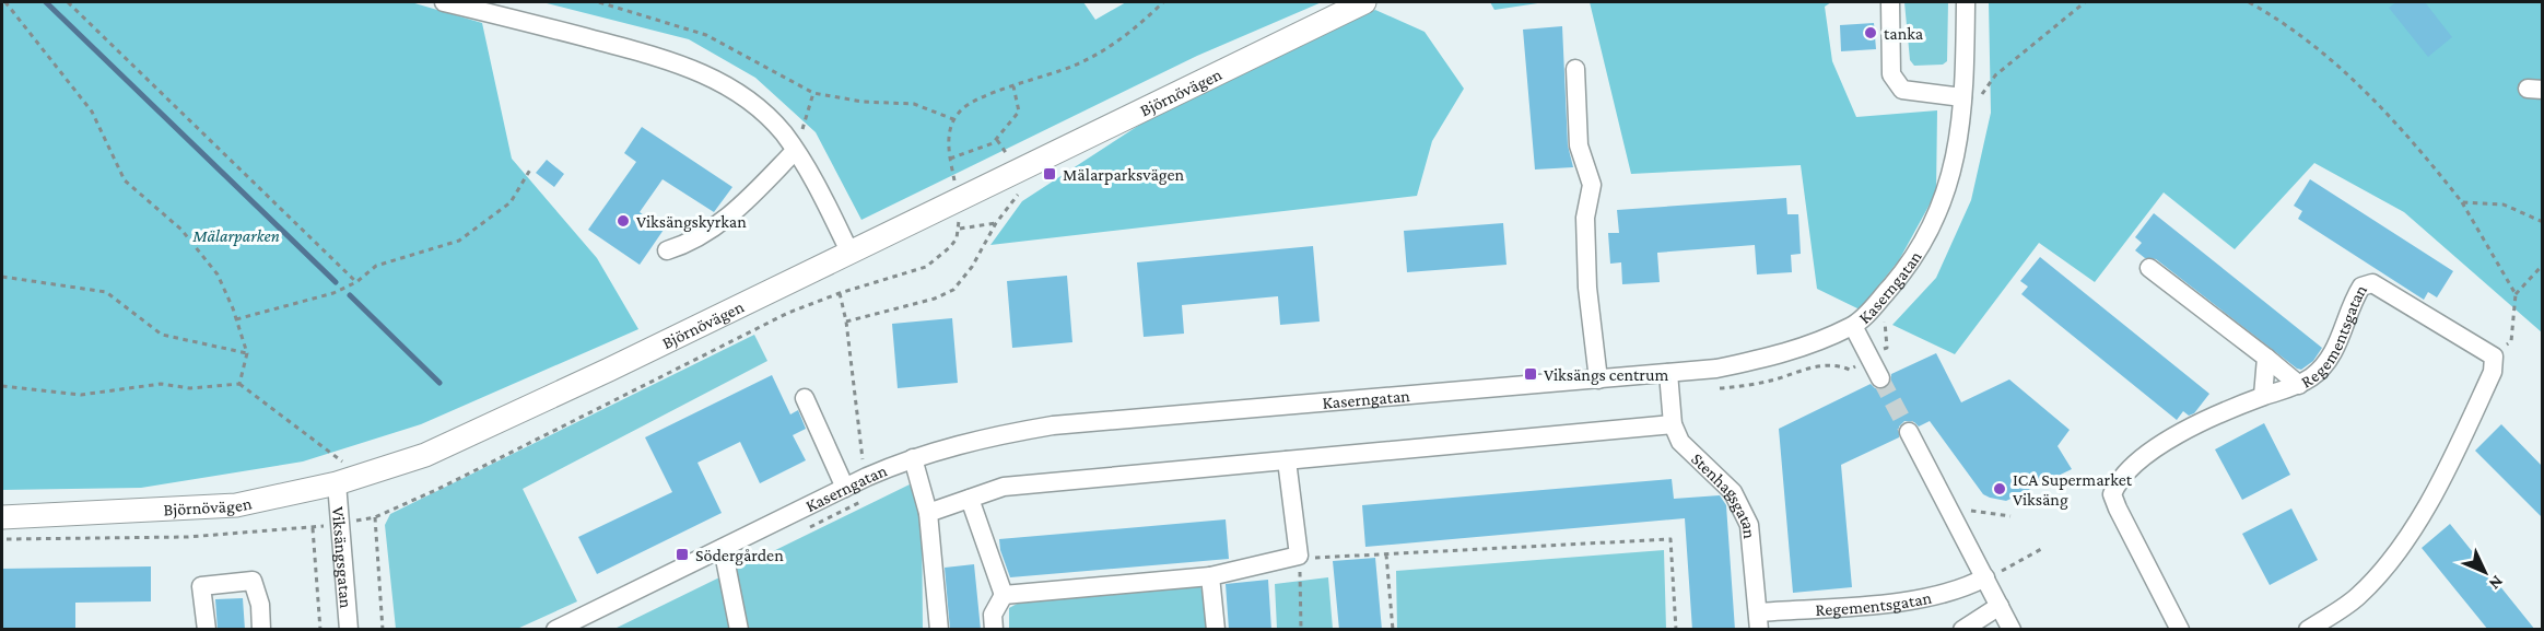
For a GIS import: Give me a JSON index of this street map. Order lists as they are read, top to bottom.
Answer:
{
  "streets": {
    "main road": ["Björnövägen"],
    "street": [
      "Kaserngatan",
      "Regementsgatan",
      "Stenhagsgatan",
      "Viksängsgatan"
    ]
  },
  "crossings": [
    ["Björnövägen", "Viksängsgatan"],
    ["Kaserngatan", "Stenhagsgatan"],
    ["Regementsgatan", "Stenhagsgatan"]
  ],
  "parks": ["Mälarparken"],
  "places": {
    "other": ["tanka", "Viksängskyrkan", "ICA Supermarket Viksäng"],
    "transit": ["Mälarparksvägen", "Viksängs centrum", "Södergården"]
  },
  "north": "bottom right"
}
